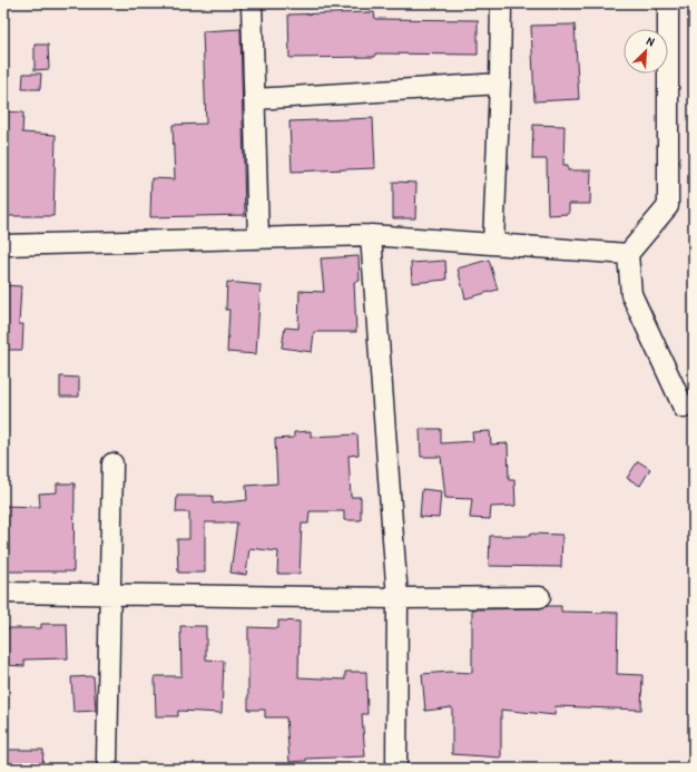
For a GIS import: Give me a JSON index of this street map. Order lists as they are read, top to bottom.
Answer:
{
  "north": "top right"
}
